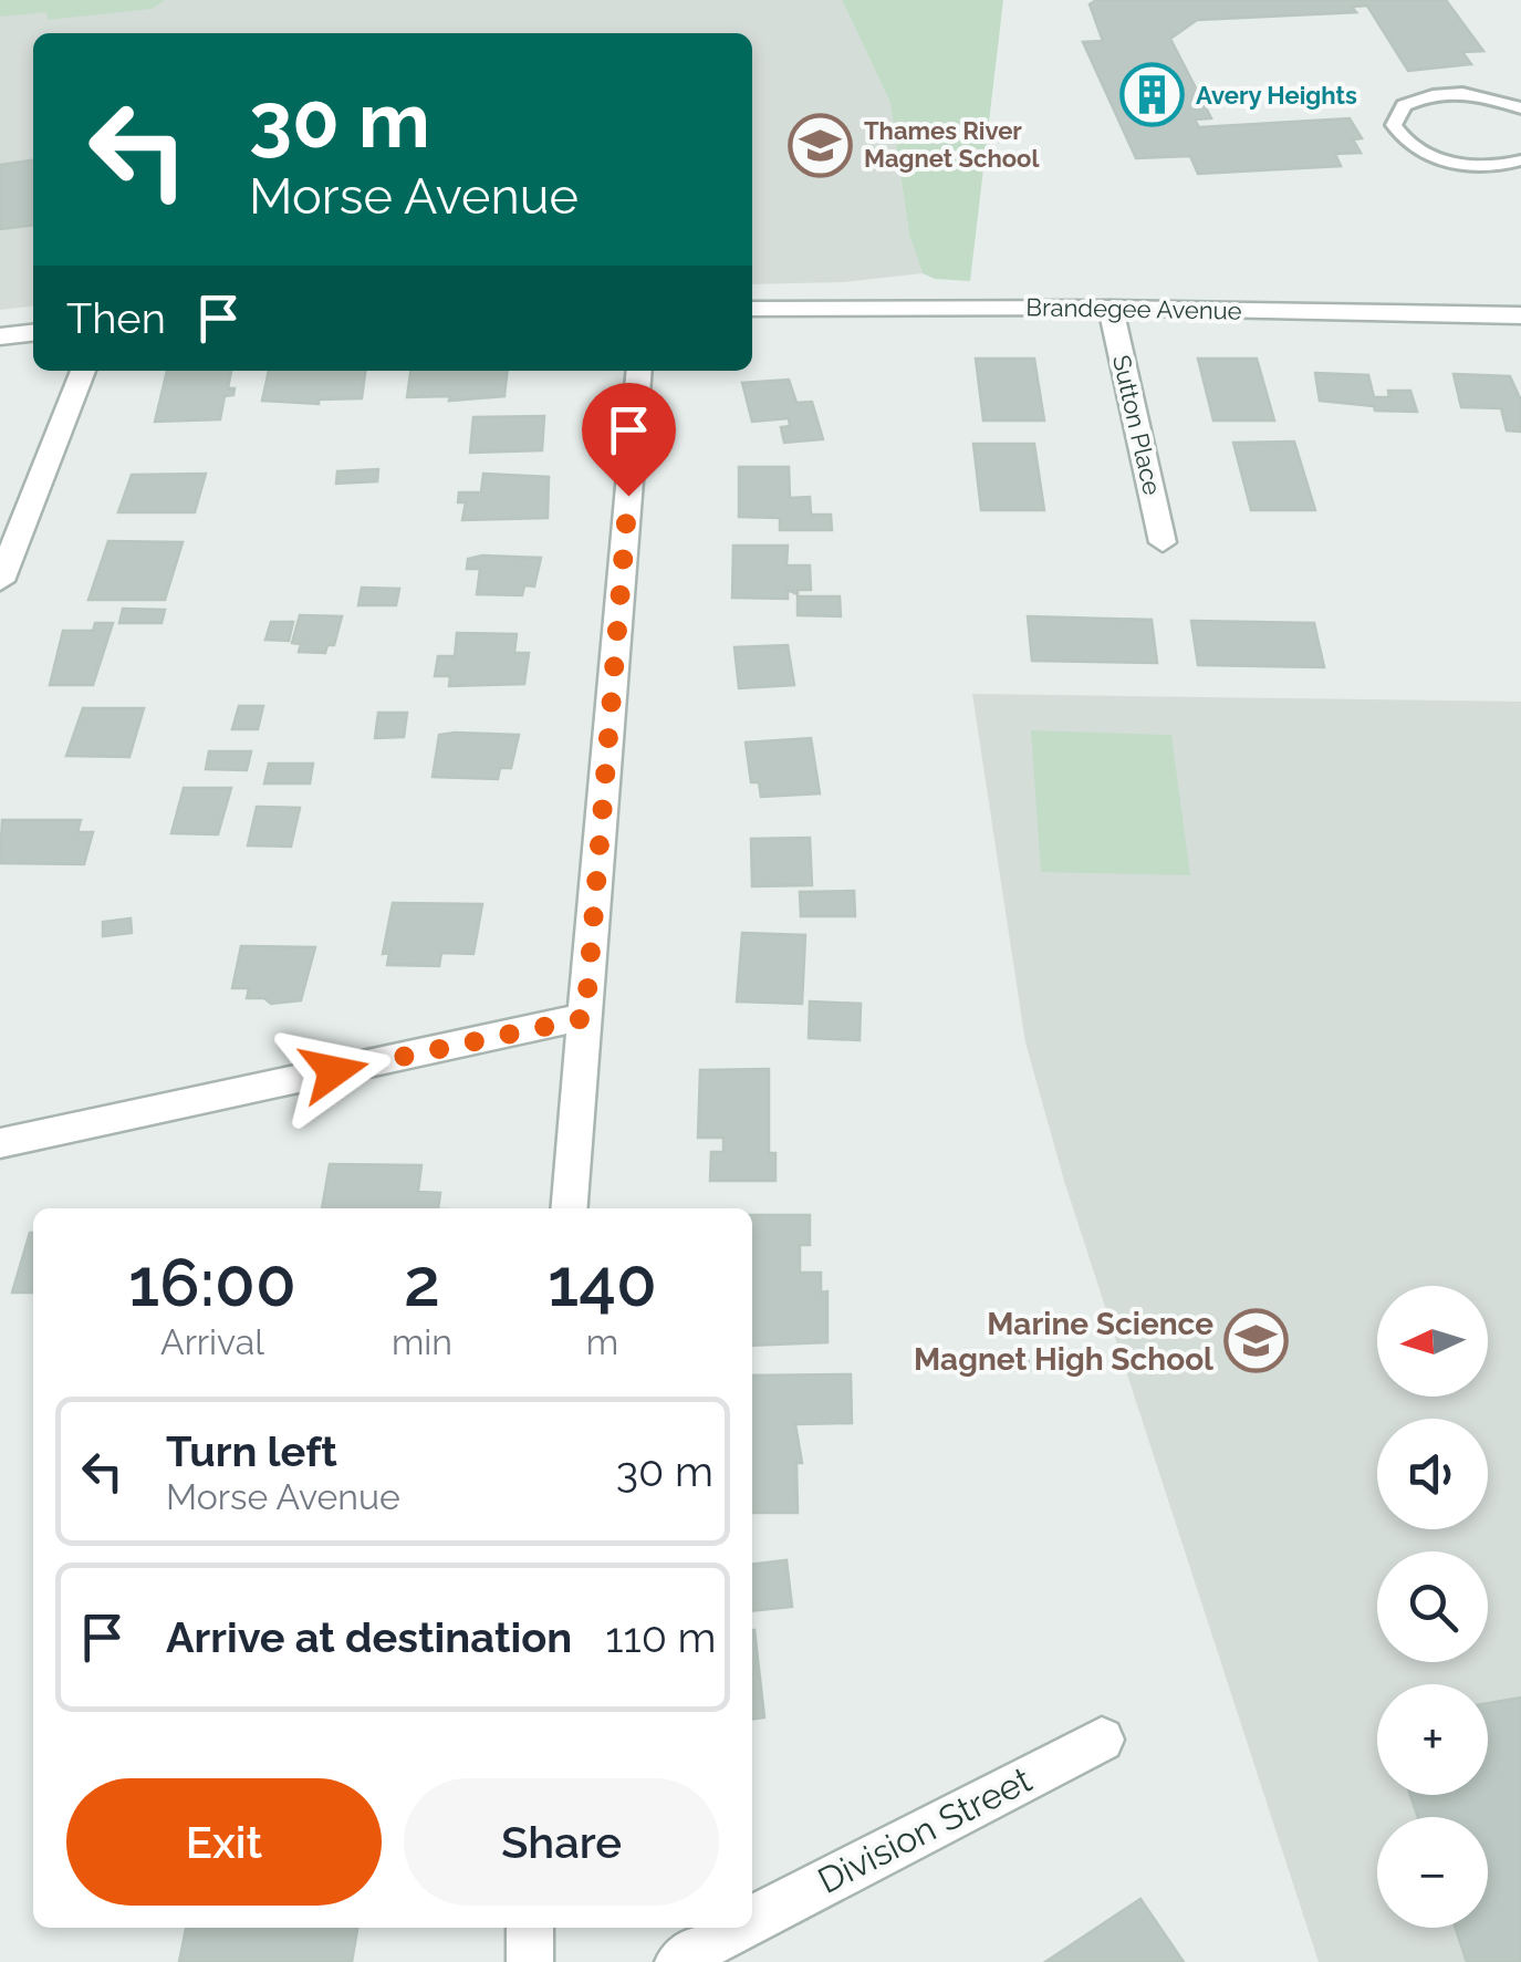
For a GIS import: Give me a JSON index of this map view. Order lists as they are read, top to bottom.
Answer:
{
  "streets": {
    "street": ["Brandegee Avenue", "Sutton Place", "Division Street"]
  },
  "crossings": [
    ["Brandegee Avenue", "Sutton Place"]
  ],
  "places": {
    "building": ["Avery Heights"],
    "school or university": ["Thames River Magnet School", "Marine Science Magnet High School"]
  },
  "north": "left",
  "page": {
    "turn": ["30 m", "Morse Avenue"],
    "then": "Then",
    "eta": [
      "16:00",
      "Arrival",
      "2",
      "min",
      "140",
      "m"
    ],
    "map_buttons": ["+", "−"],
    "list": [
      {
        "name": "Turn left",
        "note": "Morse Avenue",
        "value": "30 m"
      },
      {
        "name": "Arrive at destination",
        "value": "110 m"
      }
    ],
    "buttons": ["Exit", "Share"]
  }
}
